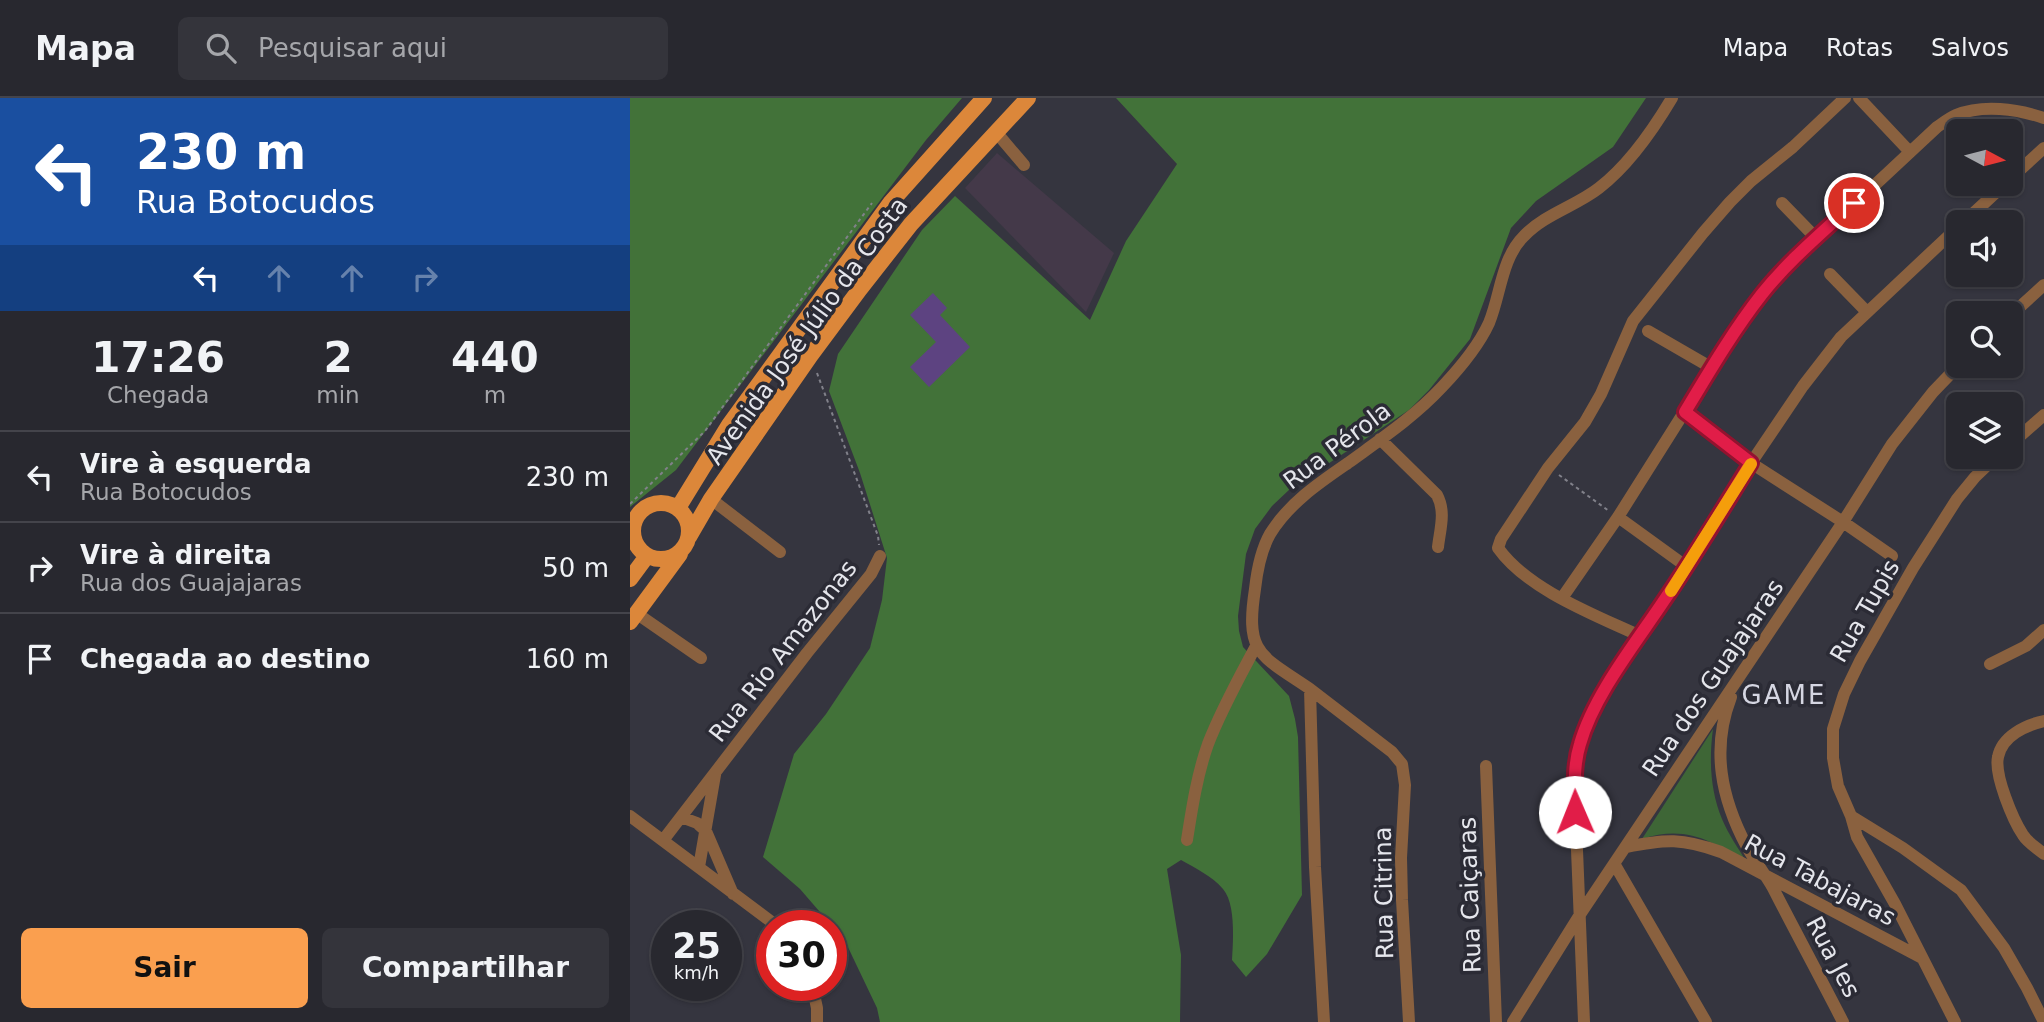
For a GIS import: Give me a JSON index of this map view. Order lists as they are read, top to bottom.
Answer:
{
  "streets": {
    "main road": ["Avenida José Júlio da Costa"],
    "street": [
      "Rua Pérola",
      "Rua Tupis",
      "Rua Rio Amazonas",
      "Rua dos Guajajaras",
      "Rua Tabajaras",
      "Rua Citrina",
      "Rua Caiçaras",
      "Rua Jes"
    ]
  },
  "crossings": [
    ["Rua Tupis", "Rua Tabajaras"],
    ["Rua dos Guajajaras", "Rua Tabajaras"],
    ["Rua dos Guajajaras", "Rua Jes"],
    ["Rua Tabajaras", "Rua Jes"]
  ],
  "districts": ["GAME"],
  "north": "right",
  "page": {
    "header": "Mapa",
    "search": "Pesquisar aqui",
    "nav": ["Mapa", "Rotas", "Salvos"],
    "turn": ["230 m", "Rua Botocudos"],
    "eta": [
      "17:26",
      "Chegada",
      "2",
      "min",
      "440",
      "m"
    ],
    "list": [
      {
        "name": "Vire à esquerda",
        "note": "Rua Botocudos",
        "value": "230 m"
      },
      {
        "name": "Vire à direita",
        "note": "Rua dos Guajajaras",
        "value": "50 m"
      },
      {
        "name": "Chegada ao destino",
        "value": "160 m"
      }
    ],
    "speed": "25 km/h",
    "limit": "30",
    "buttons": ["Sair", "Compartilhar"]
  }
}
